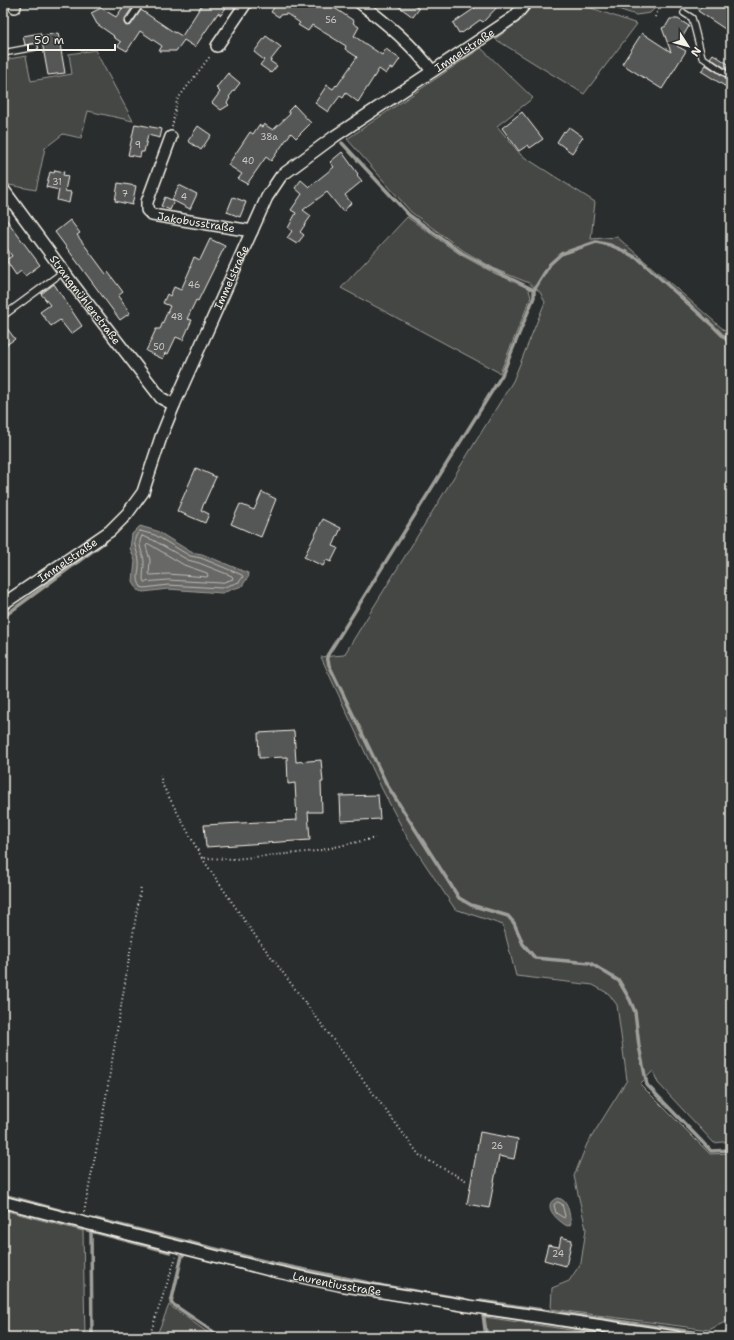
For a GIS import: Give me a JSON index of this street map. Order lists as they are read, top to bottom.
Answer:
{
  "streets": {
    "street": [
      "Immelstraße",
      "Jakobusstraße",
      "Strangmühlenstraße",
      "Laurentiusstraße"
    ]
  },
  "crossings": [
    ["Immelstraße", "Jakobusstraße"],
    ["Immelstraße", "Strangmühlenstraße"]
  ],
  "house_numbers": [
    "56",
    "38a",
    "9",
    "40",
    "31",
    "7",
    "4",
    "46",
    "48",
    "50",
    "26",
    "24"
  ],
  "scale_bar": "50 m",
  "north": "bottom right"
}
